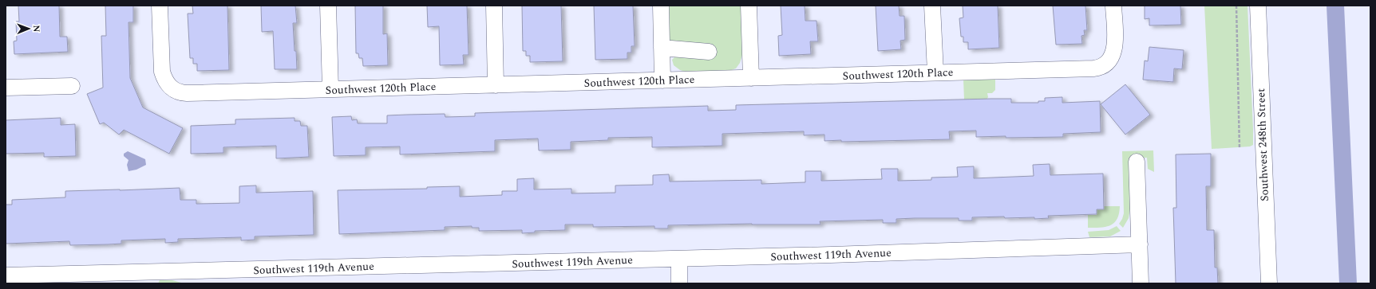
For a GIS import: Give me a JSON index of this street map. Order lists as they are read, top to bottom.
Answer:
{
  "streets": {
    "street": ["Southwest 120th Place", "Southwest 248th Street", "Southwest 119th Avenue"]
  },
  "north": "right"
}
